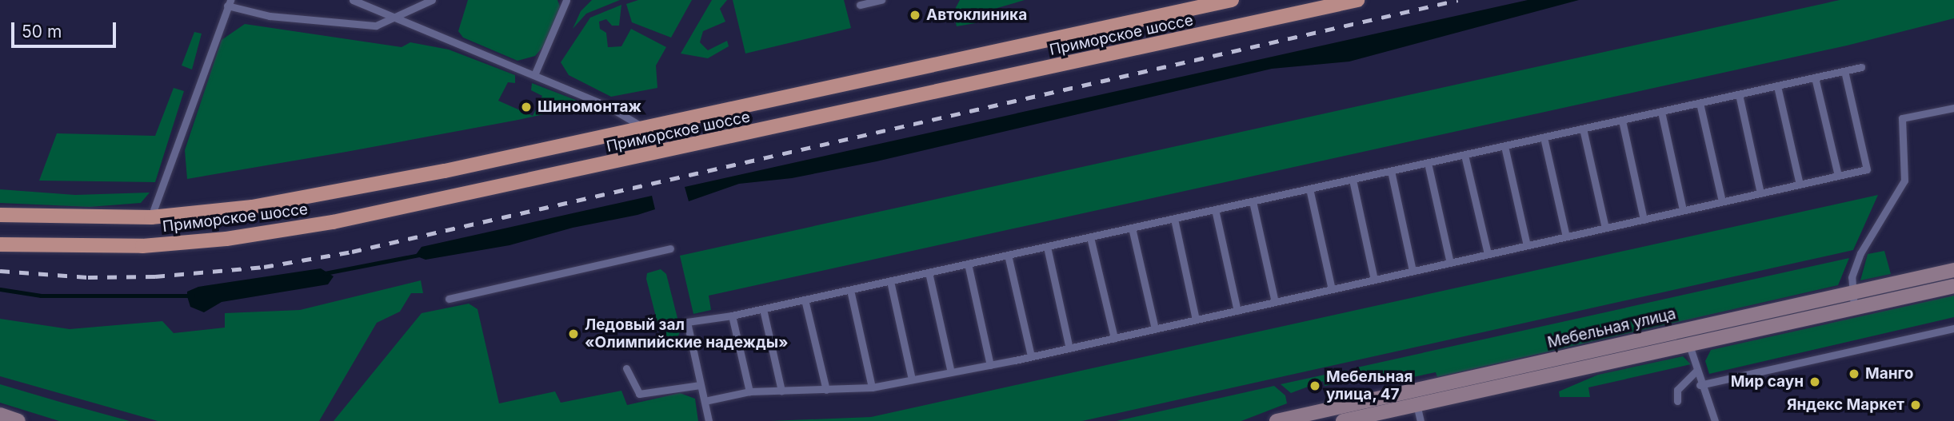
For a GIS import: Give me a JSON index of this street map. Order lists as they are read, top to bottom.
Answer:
{
  "streets": {
    "main road": ["Приморское шоссе"],
    "street": ["Мебельная улица"]
  },
  "places": [
    "Автоклиника",
    "Шиномонтаж",
    "Ледовый зал «Олимпийские надежды»",
    "Манго",
    "Мир саун",
    "Мебельная улица, 47",
    "Яндекс Маркет"
  ],
  "scale_bar": "50 m"
}
